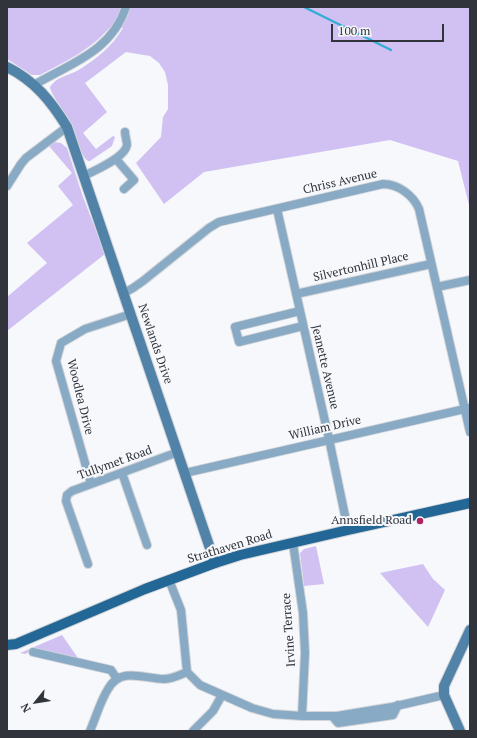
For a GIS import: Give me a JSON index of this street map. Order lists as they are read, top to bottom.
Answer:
{
  "streets": {
    "main road": ["Strathaven Road"],
    "street": [
      "Chriss Avenue",
      "Silvertonhill Place",
      "Newlands Drive",
      "Jeanette Avenue",
      "Woodlea Drive",
      "William Drive",
      "Tullymet Road",
      "Irvine Terrace"
    ]
  },
  "crossings": [
    ["Chriss Avenue", "Silvertonhill Place"],
    ["Chriss Avenue", "Newlands Drive"],
    ["Chriss Avenue", "Jeanette Avenue"],
    ["Chriss Avenue", "William Drive"],
    ["Silvertonhill Place", "Jeanette Avenue"],
    ["Newlands Drive", "Woodlea Drive"],
    ["Newlands Drive", "William Drive"],
    ["Newlands Drive", "Tullymet Road"],
    ["Newlands Drive", "Strathaven Road"],
    ["Jeanette Avenue", "William Drive"],
    ["Jeanette Avenue", "Strathaven Road"],
    ["Woodlea Drive", "Tullymet Road"],
    ["Strathaven Road", "Irvine Terrace"]
  ],
  "places": ["Annsfield Road"],
  "scale_bar": "100 m",
  "north": "bottom left"
}
